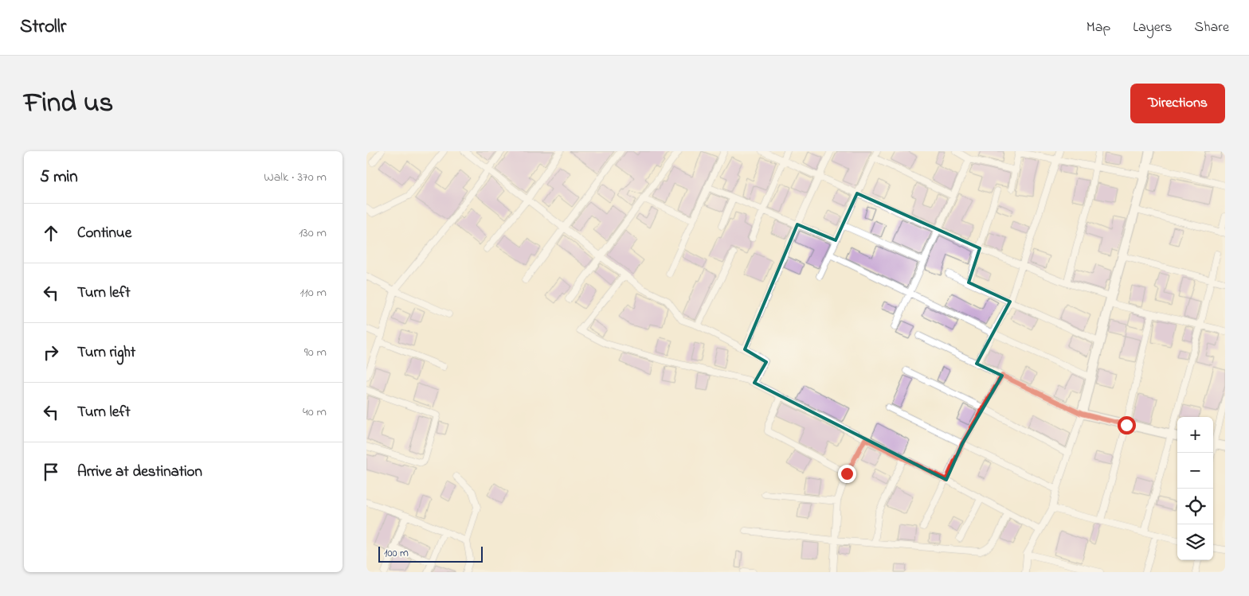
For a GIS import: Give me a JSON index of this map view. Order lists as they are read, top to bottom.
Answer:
{
  "scale_bar": "100 m",
  "page": {
    "header": "Strollr",
    "nav": ["Map", "Layers", "Share"],
    "title": "Find us",
    "buttons": "Directions",
    "heading": ["5 min", "Walk · 370 m"],
    "list": [
      ["Continue", "130 m"],
      ["Turn left", "110 m"],
      ["Turn right", "90 m"],
      ["Turn left", "40 m"],
      "Arrive at destination"
    ],
    "map_buttons": ["+", "−"],
    "scale": "100 m"
  }
}
